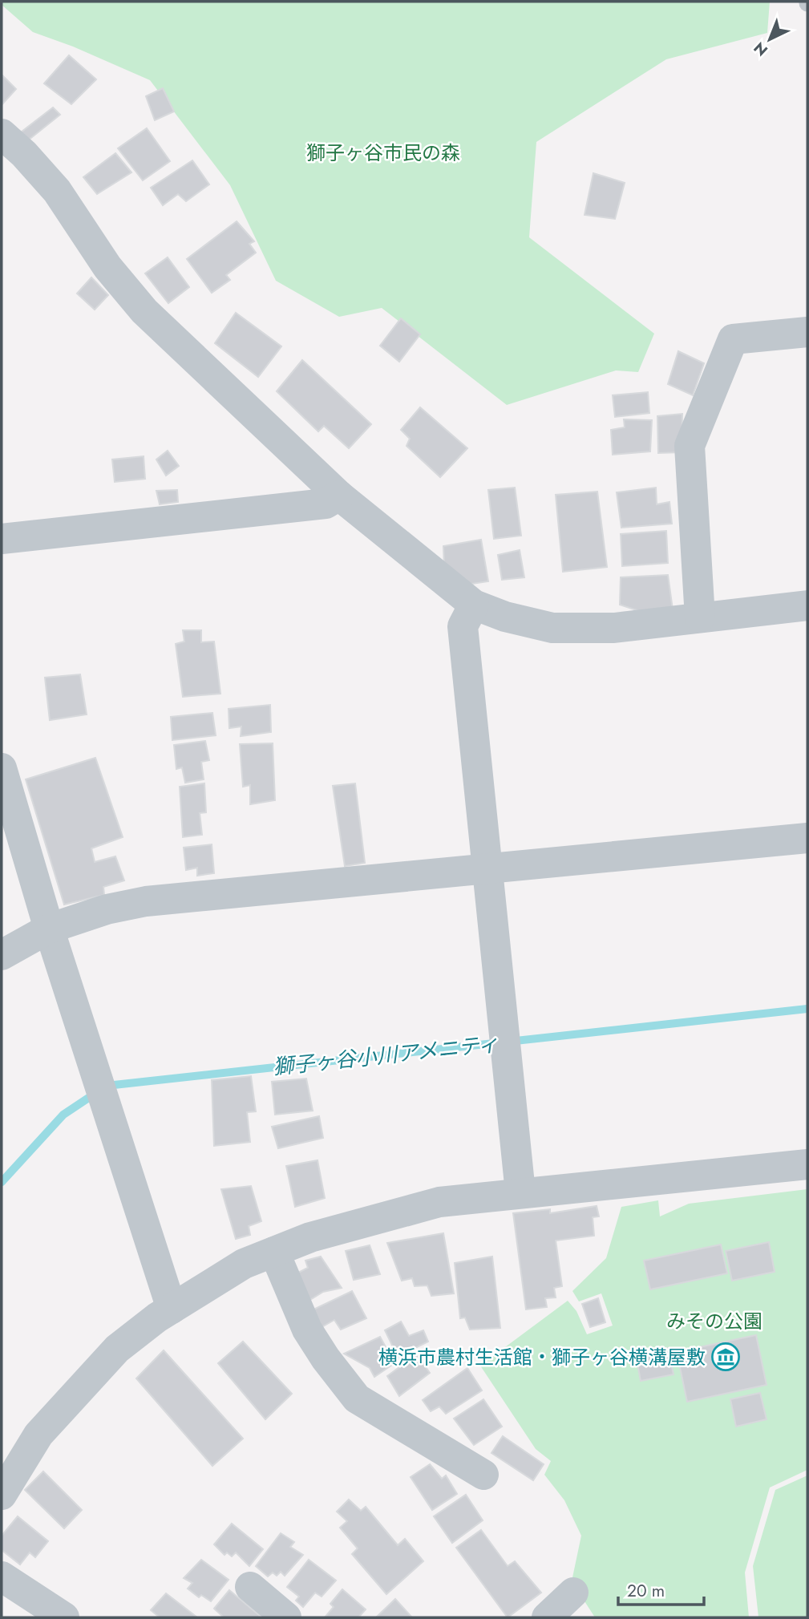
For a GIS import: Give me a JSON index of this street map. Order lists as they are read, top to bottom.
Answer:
{
  "water": ["獅子ヶ谷小川アメニティ"],
  "parks": ["獅子ヶ谷市民の森", "みその公園"],
  "places": {
    "museum": ["横浜市農村生活館・獅子ヶ谷横溝屋敷"]
  },
  "scale_bar": "20 m",
  "north": "bottom left"
}
